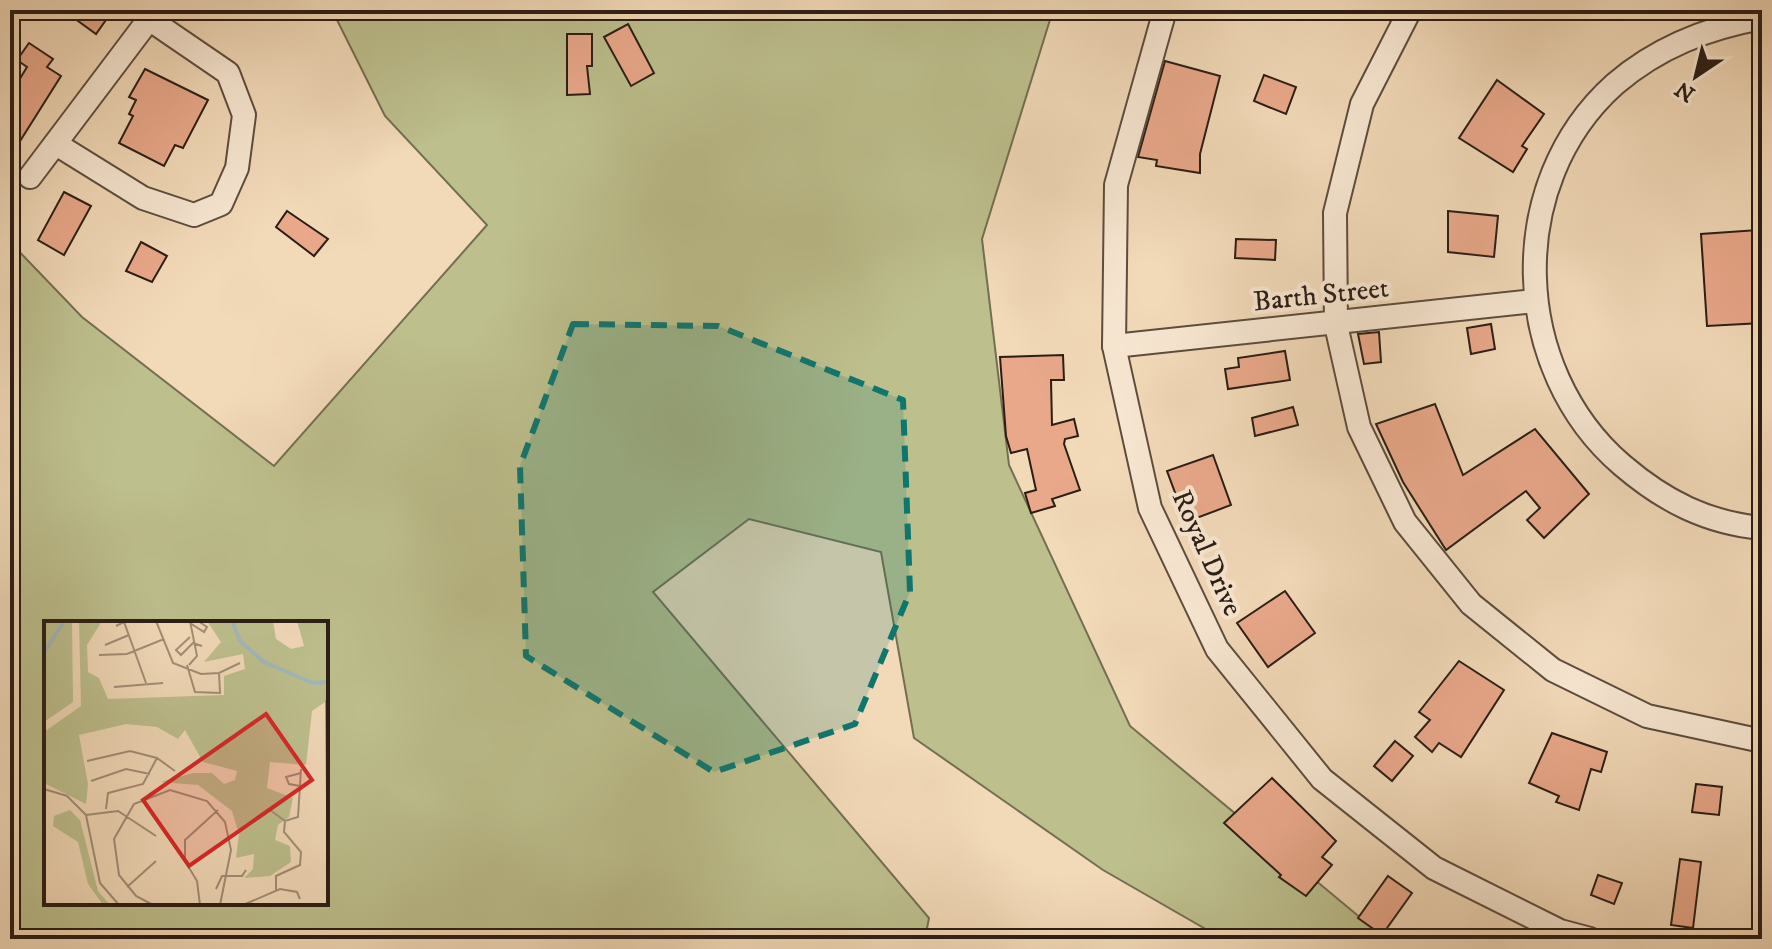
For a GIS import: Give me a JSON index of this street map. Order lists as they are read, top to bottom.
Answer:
{
  "streets": {
    "street": ["Barth Street", "Royal Drive"]
  },
  "crossings": [
    ["Barth Street", "Royal Drive"]
  ],
  "north": "bottom left"
}
